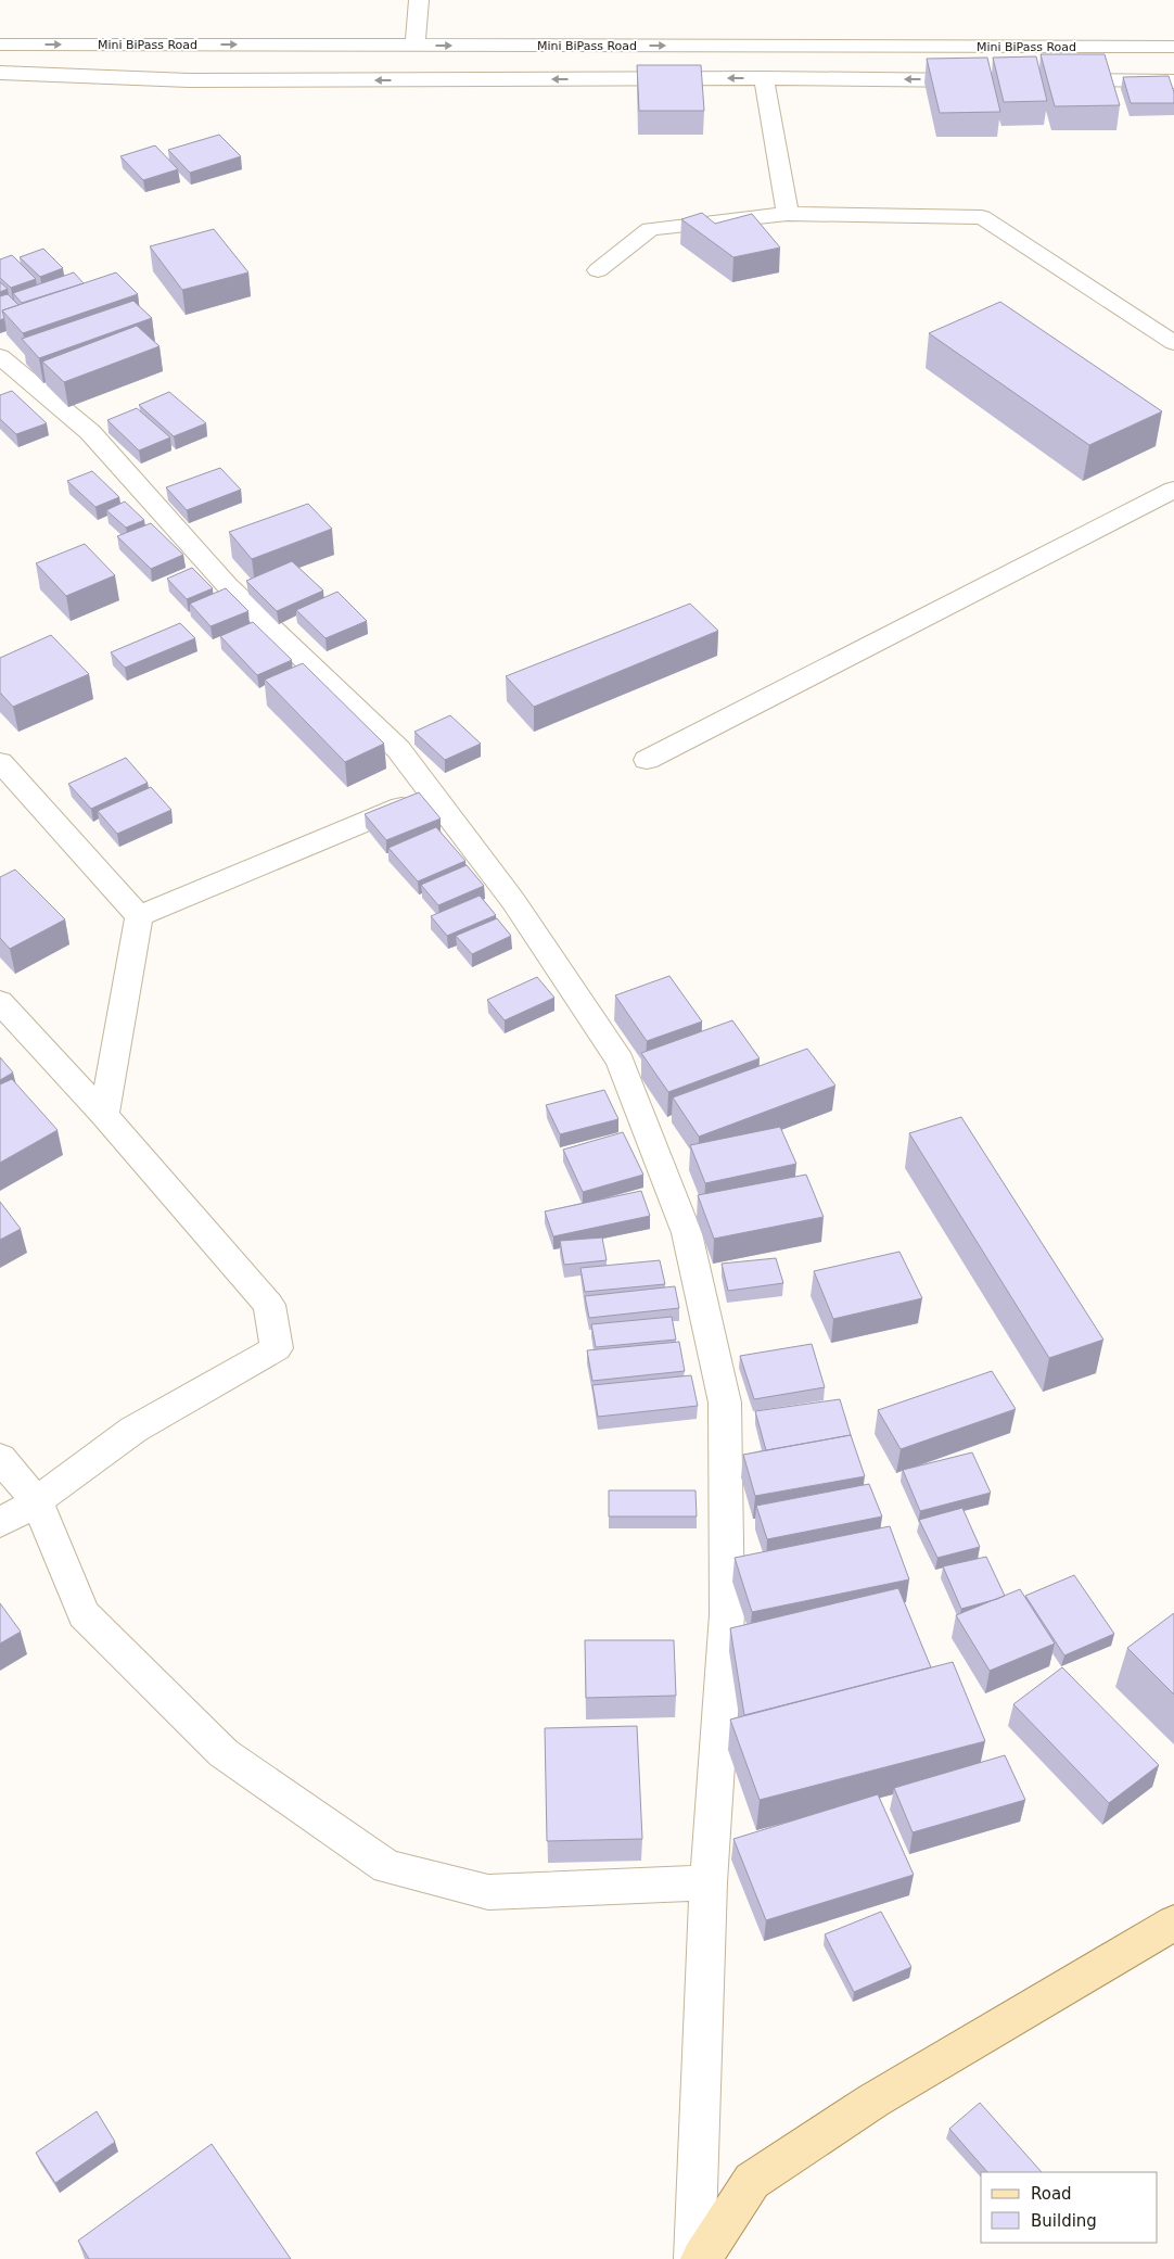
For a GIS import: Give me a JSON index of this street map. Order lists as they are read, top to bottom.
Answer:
{
  "streets": {
    "street": ["Mini BiPass Road"]
  },
  "legend": ["Road", "Building"]
}
